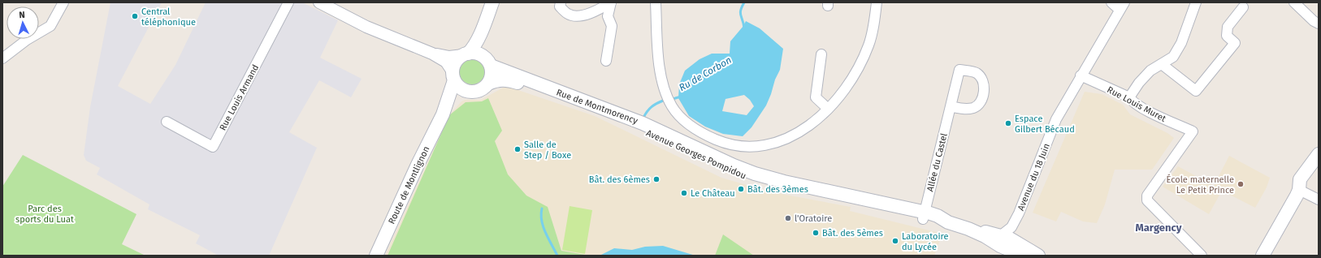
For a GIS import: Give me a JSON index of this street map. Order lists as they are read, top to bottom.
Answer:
{
  "streets": {
    "main road": ["Rue de Montmorency", "Avenue Georges Pompidou", "Route de Montlignon"],
    "street": [
      "Rue Louis Armand",
      "Rue Louis Muret",
      "Allée du Castel",
      "Avenue du 18 Juin"
    ]
  },
  "crossings": [
    ["Rue Louis Muret", "Avenue du 18 Juin"],
    ["Rue de Montmorency", "Avenue Georges Pompidou"],
    ["Rue de Montmorency", "Route de Montlignon"],
    ["Avenue Georges Pompidou", "Allée du Castel"],
    ["Avenue Georges Pompidou", "Avenue du 18 Juin"],
    ["Avenue Georges Pompidou", "Route de Montlignon"]
  ],
  "districts": ["Margency"],
  "water": ["Ru de Corbon"],
  "parks": ["Parc des sports du Luat"],
  "places": [
    "Central téléphonique",
    "Espace Gilbert Bécaud",
    "Salle de Step / Boxe",
    "Bât. des 6èmes",
    "École maternelle Le Petit Prince",
    "Bât. des 3èmes",
    "Le Château",
    "l'Oratoire",
    "Bât. des 5èmes",
    "Laboratoire du Lycée"
  ],
  "north": "top"
}
